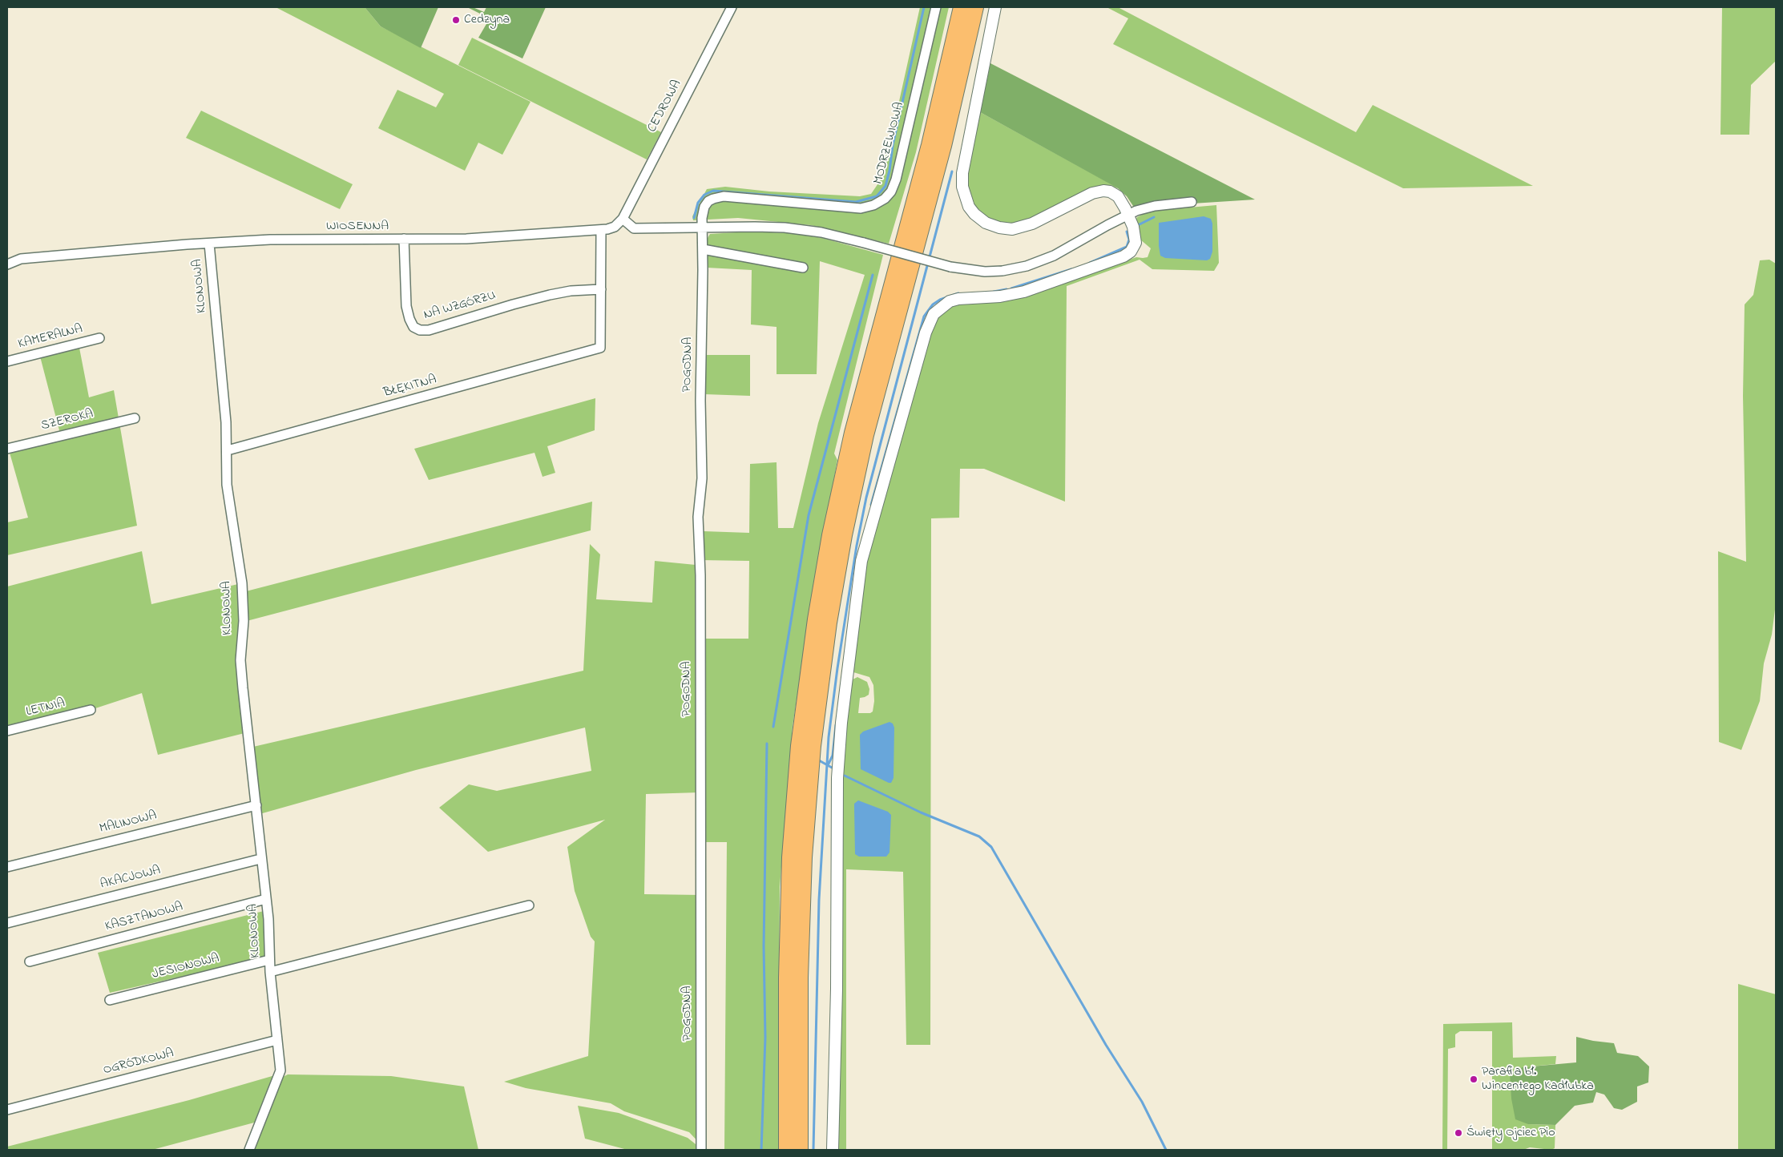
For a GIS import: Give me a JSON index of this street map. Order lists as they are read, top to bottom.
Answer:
{
  "streets": {
    "street": [
      "CEDROWA",
      "MODRZEWIOWA",
      "WIOSENNA",
      "KLONOWA",
      "NA WZGÓRZU",
      "KAMERALNA",
      "POGODNA",
      "BŁĘKITNA",
      "SZEROKA",
      "LETNIA",
      "MALINOWA",
      "AKACJOWA",
      "KASZTANOWA",
      "JESIONOWA",
      "OGRÓDKOWA"
    ]
  },
  "crossings": [
    ["CEDROWA", "WIOSENNA"],
    ["MODRZEWIOWA", "POGODNA"],
    ["WIOSENNA", "KLONOWA"],
    ["WIOSENNA", "NA WZGÓRZU"],
    ["KLONOWA", "BŁĘKITNA"],
    ["KLONOWA", "MALINOWA"],
    ["KLONOWA", "AKACJOWA"],
    ["KLONOWA", "KASZTANOWA"],
    ["KLONOWA", "JESIONOWA"],
    ["KLONOWA", "OGRÓDKOWA"],
    ["NA WZGÓRZU", "BŁĘKITNA"]
  ],
  "places": ["Cedzyna", "Parafia bł. Wincentego Kadłubka", "Święty Ojciec Pio"]
}
